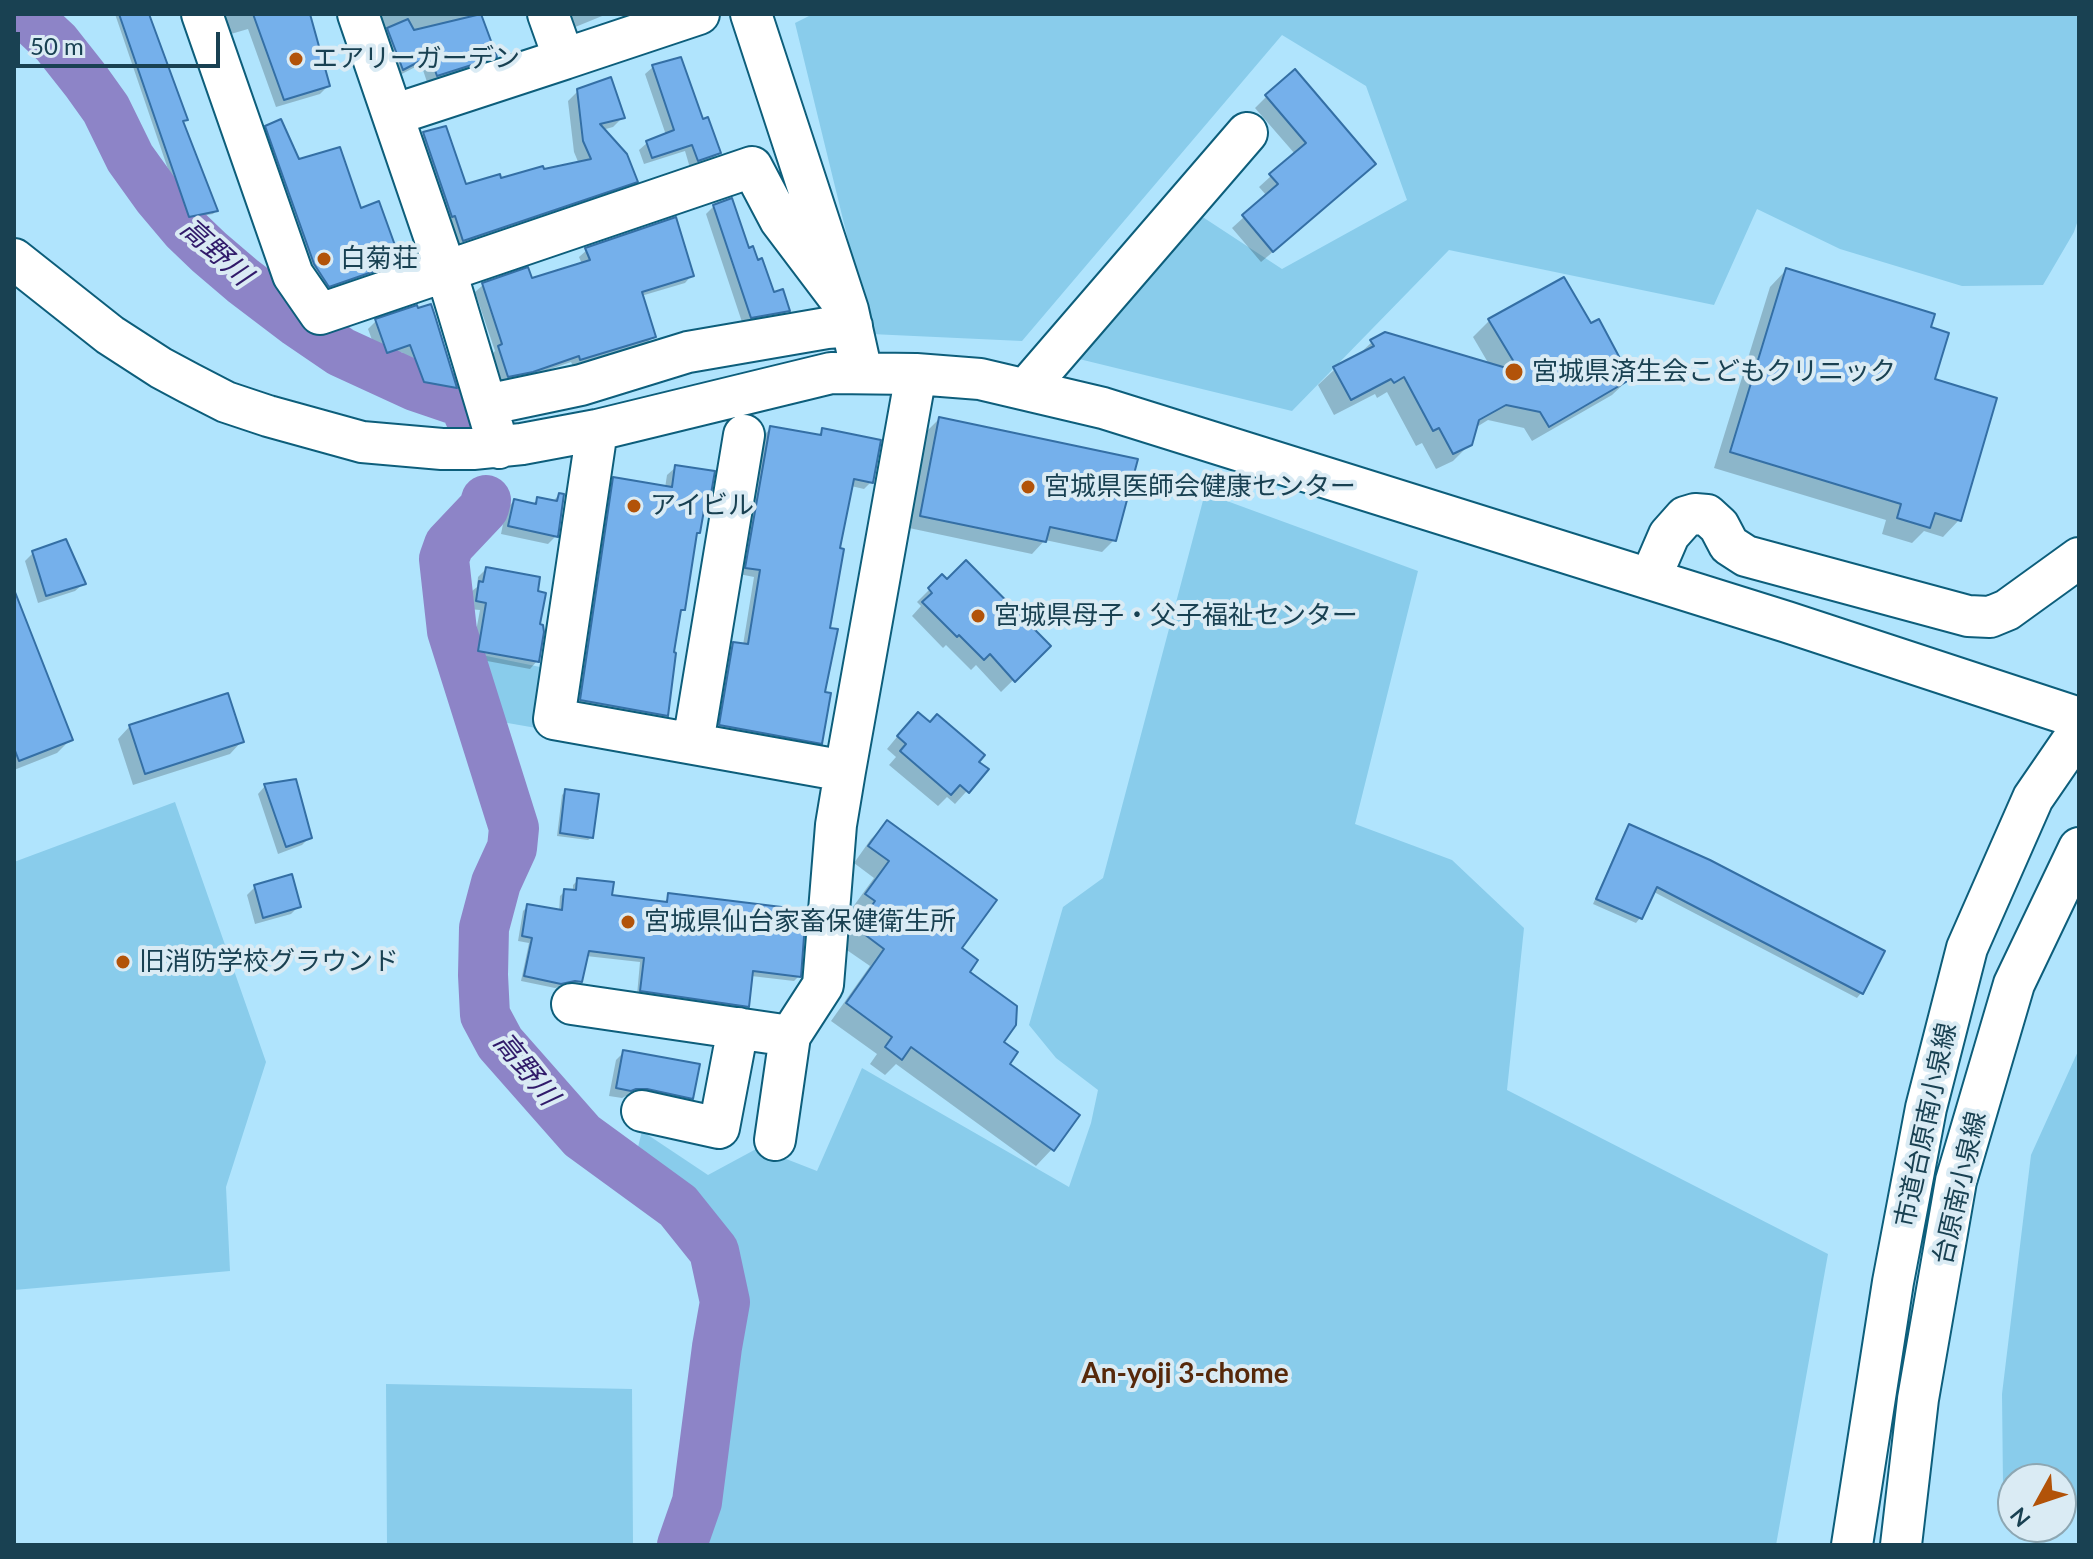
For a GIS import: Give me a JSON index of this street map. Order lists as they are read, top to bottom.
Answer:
{
  "streets": {
    "street": ["市道台原南小泉線", "台原南小泉線"]
  },
  "districts": ["An-yoji 3-chome"],
  "water": ["高野川"],
  "places": [
    "エアリーガーデン",
    "白菊荘",
    "宮城県済生会こどもクリニック",
    "宮城県医師会健康センター",
    "アイビル",
    "宮城県母子・父子福祉センター",
    "宮城県仙台家畜保健衛生所",
    "旧消防学校グラウンド"
  ],
  "scale_bar": "50 m",
  "north": "bottom left"
}
